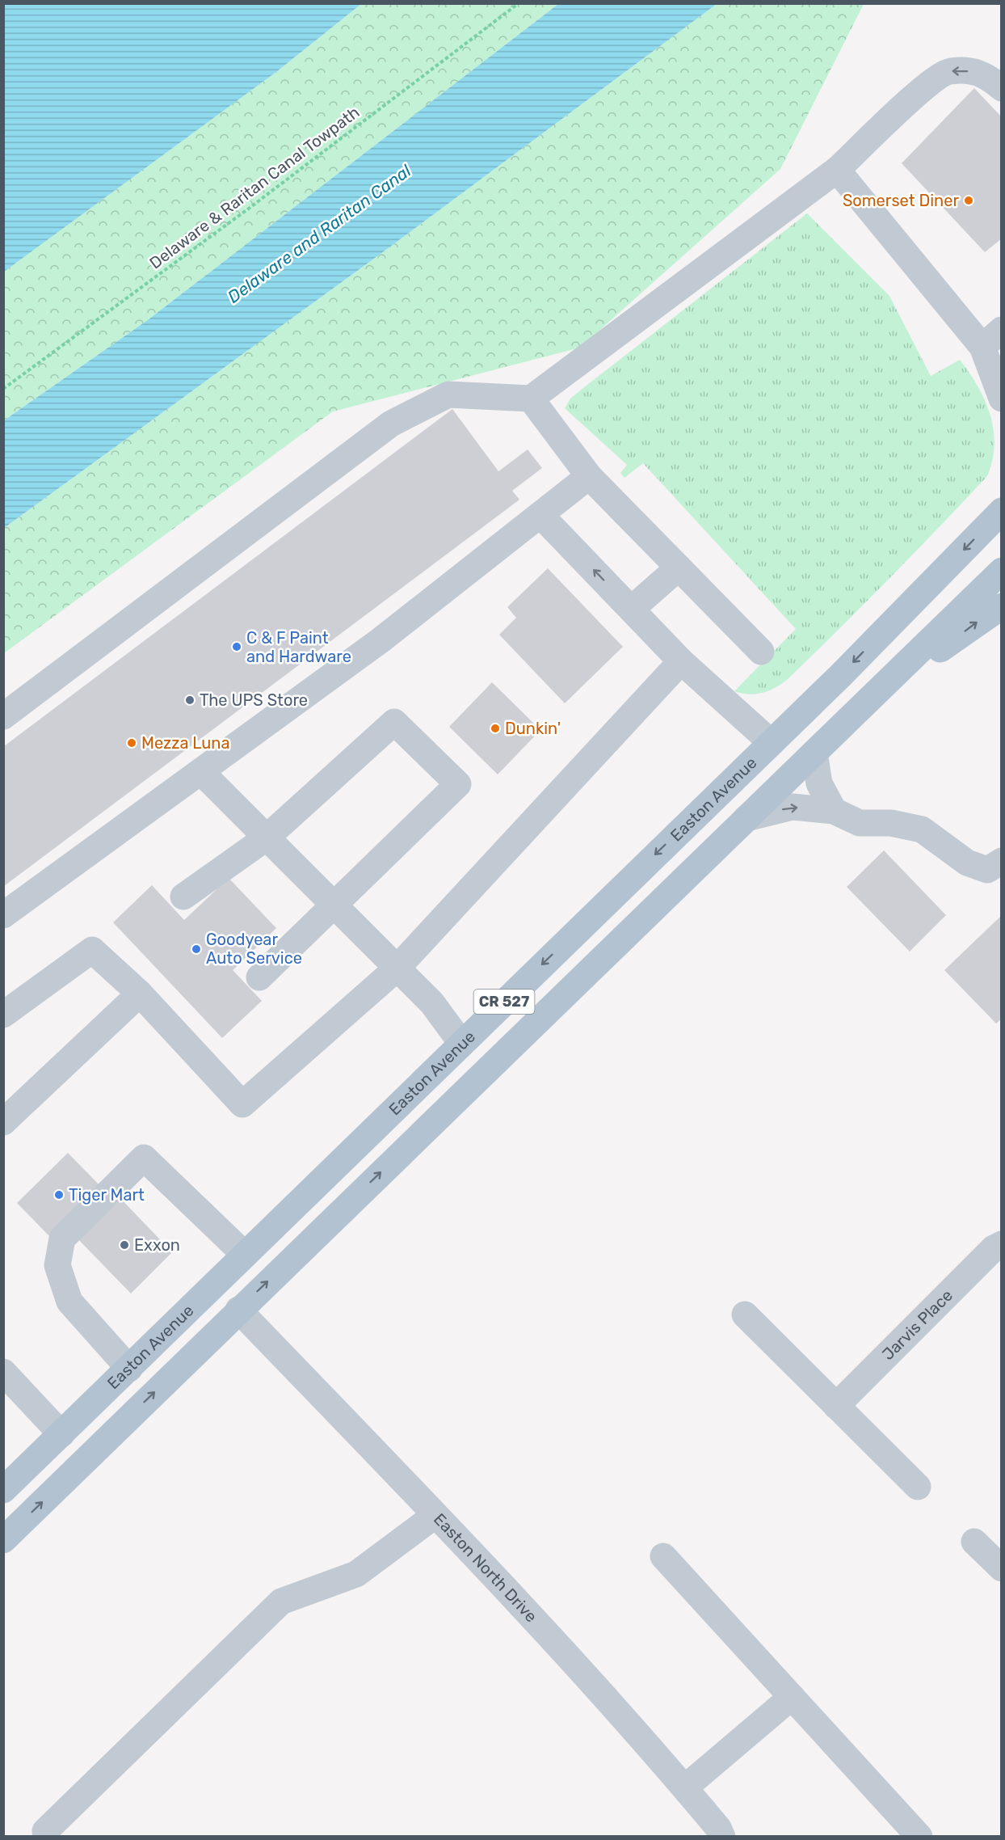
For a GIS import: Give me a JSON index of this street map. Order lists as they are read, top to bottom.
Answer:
{
  "streets": {
    "main road": ["Easton Avenue", "CR 527"],
    "street": ["Jarvis Place", "Easton North Drive"],
    "path": ["Delaware & Raritan Canal Towpath"]
  },
  "crossings": [
    ["CR 527", "Easton North Drive"]
  ],
  "water": ["Delaware and Raritan Canal"],
  "places": [
    "Somerset Diner",
    "C & F Paint and Hardware",
    "The UPS Store",
    "Dunkin'",
    "Mezza Luna",
    "Goodyear Auto Service",
    "Tiger Mart",
    "Exxon"
  ]
}
